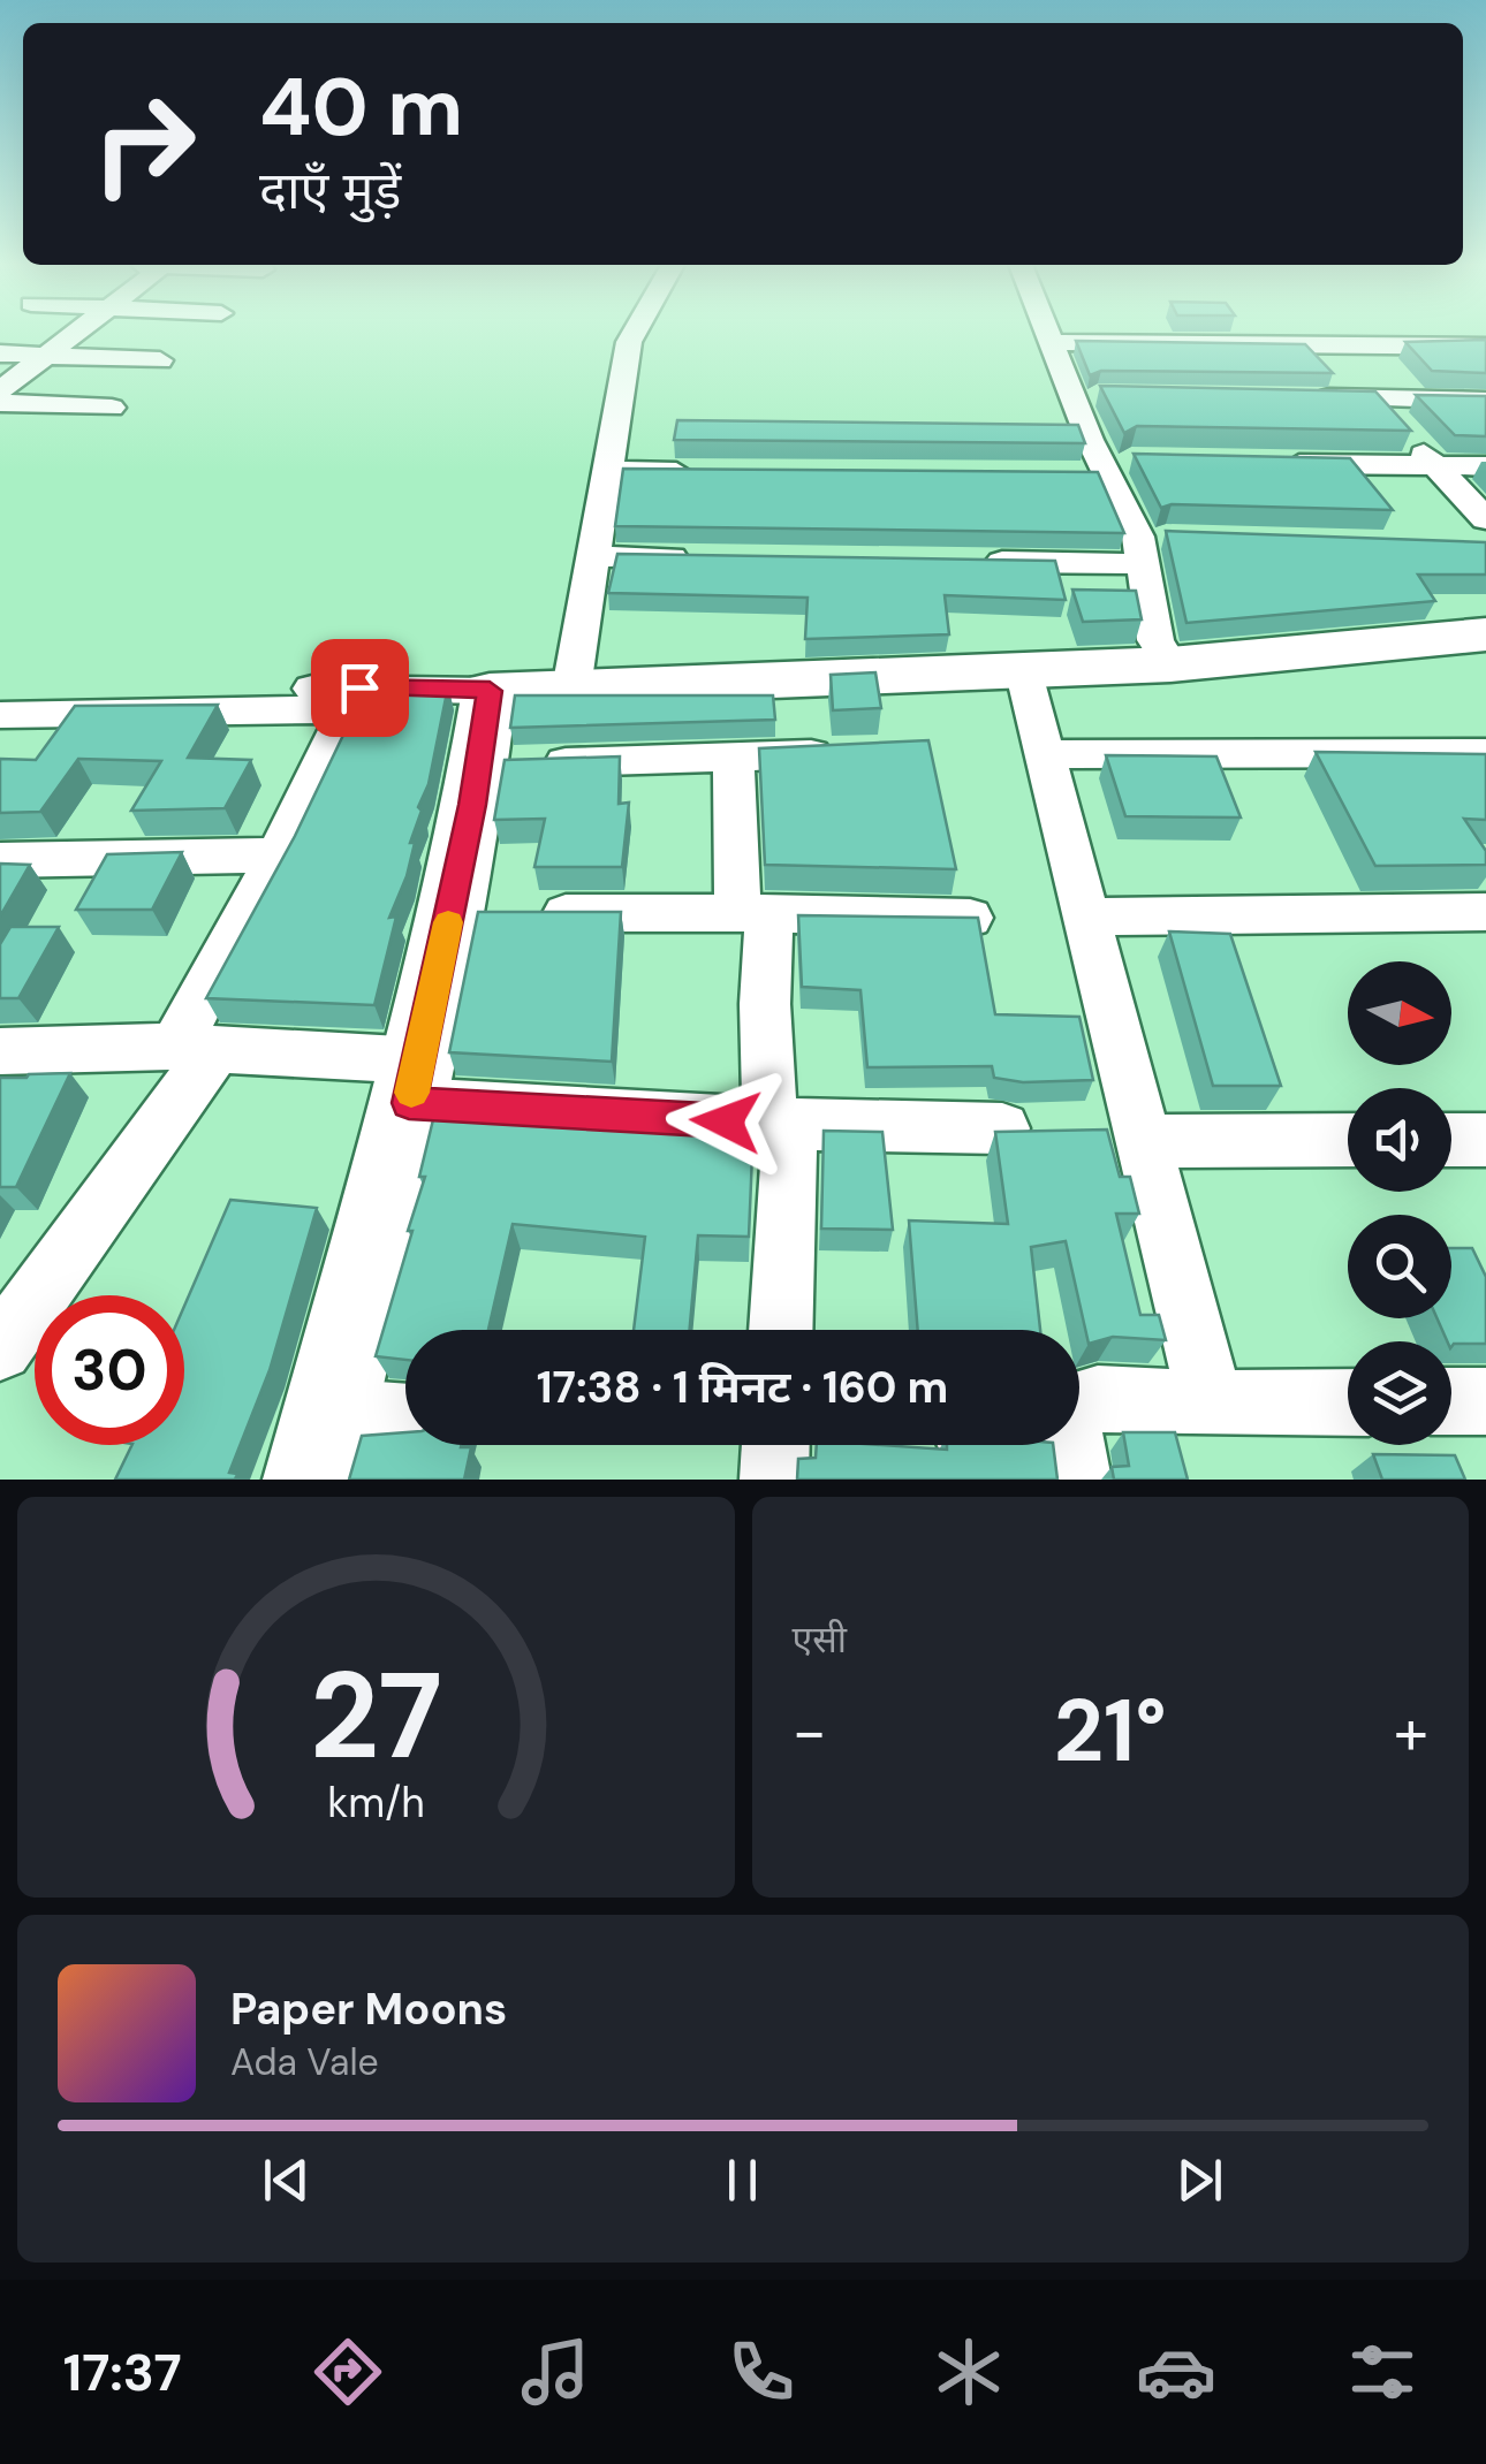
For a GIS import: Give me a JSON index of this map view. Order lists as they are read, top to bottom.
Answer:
{
  "north": "right",
  "page": {
    "turn": ["40 m", "दाएँ मुड़ें"],
    "limit": "30",
    "trip": "17:38 · 1 मिनट · 160 m",
    "tile": "एसी",
    "heat": ["−", "21°", "+"],
    "song": ["Paper Moons", "Ada Vale"],
    "tabs": "17:37",
    "gauge": ["27", "km/h"]
  }
}
